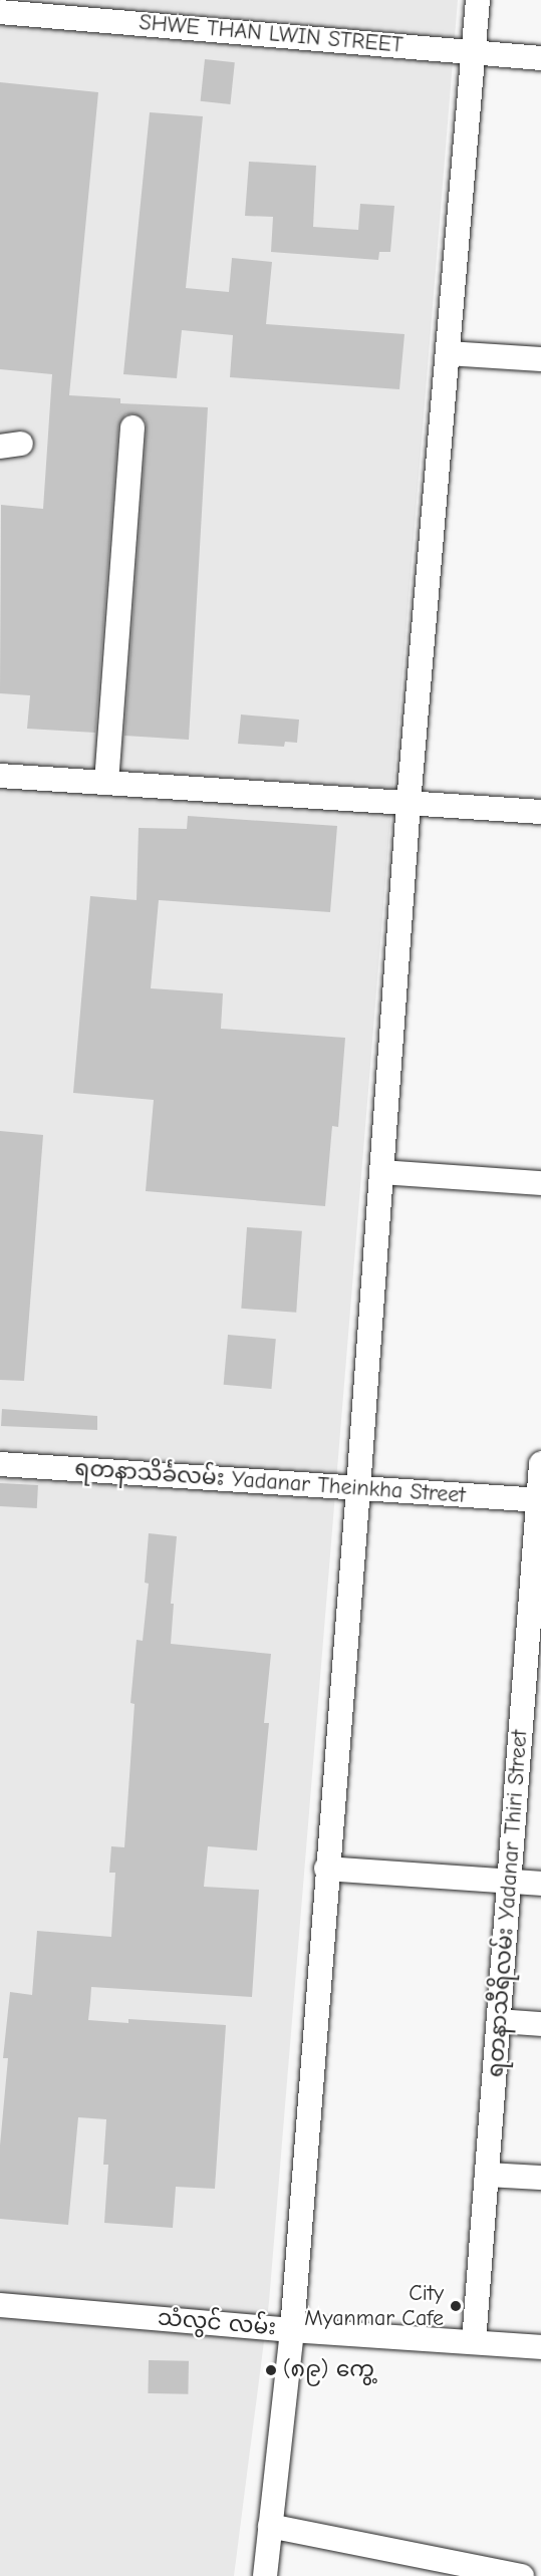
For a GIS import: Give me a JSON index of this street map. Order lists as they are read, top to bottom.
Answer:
{
  "streets": {
    "street": [
      "SHWE THAN LWIN STREET",
      "ရတနာသိင်္ခလမ်း Yadanar Theinkha Street",
      "ရတနာသီရိလမ်း Yadanar Thiri Street",
      "သံလွင် လမ်း"
    ]
  },
  "crossings": [
    ["ရတနာသိင်္ခလမ်း Yadanar Theinkha Street", "ရတနာသီရိလမ်း Yadanar Thiri Street"],
    ["ရတနာသီရိလမ်း Yadanar Thiri Street", "သံလွင် လမ်း"]
  ],
  "places": ["City Myanmar Cafe", "(၈၉) ကွေ့"]
}
